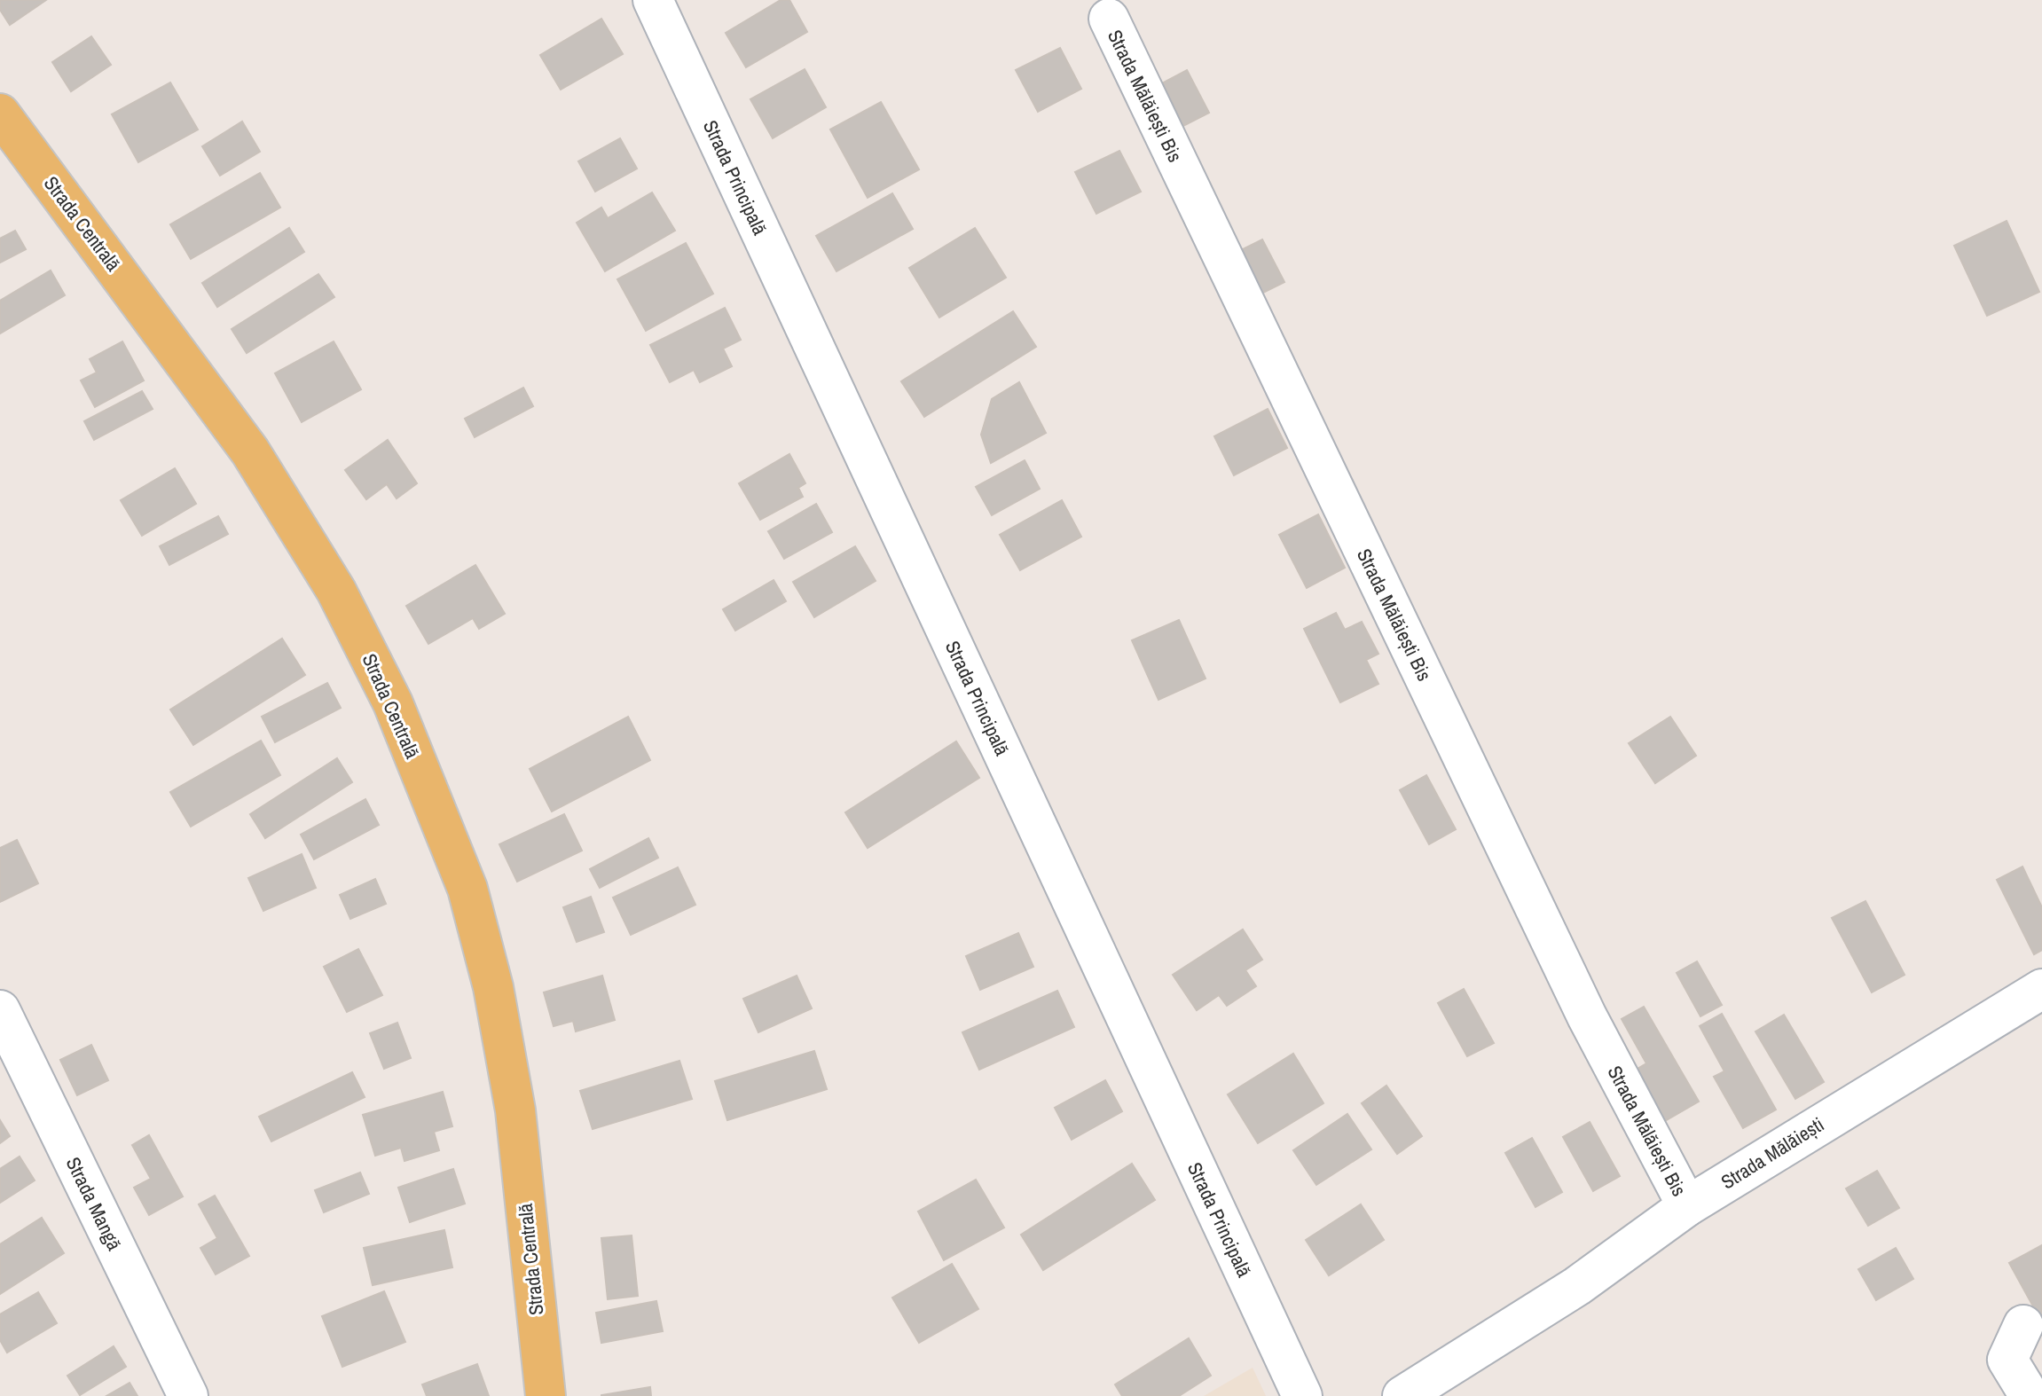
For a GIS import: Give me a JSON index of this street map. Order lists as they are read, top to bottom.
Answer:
{
  "streets": {
    "main road": ["Strada Centrală"],
    "street": [
      "Strada Mălăiești Bis",
      "Strada Principală",
      "Strada Mălăiești",
      "Strada Mangă"
    ]
  },
  "crossings": [
    ["Strada Mălăiești Bis", "Strada Mălăiești"]
  ]
}
